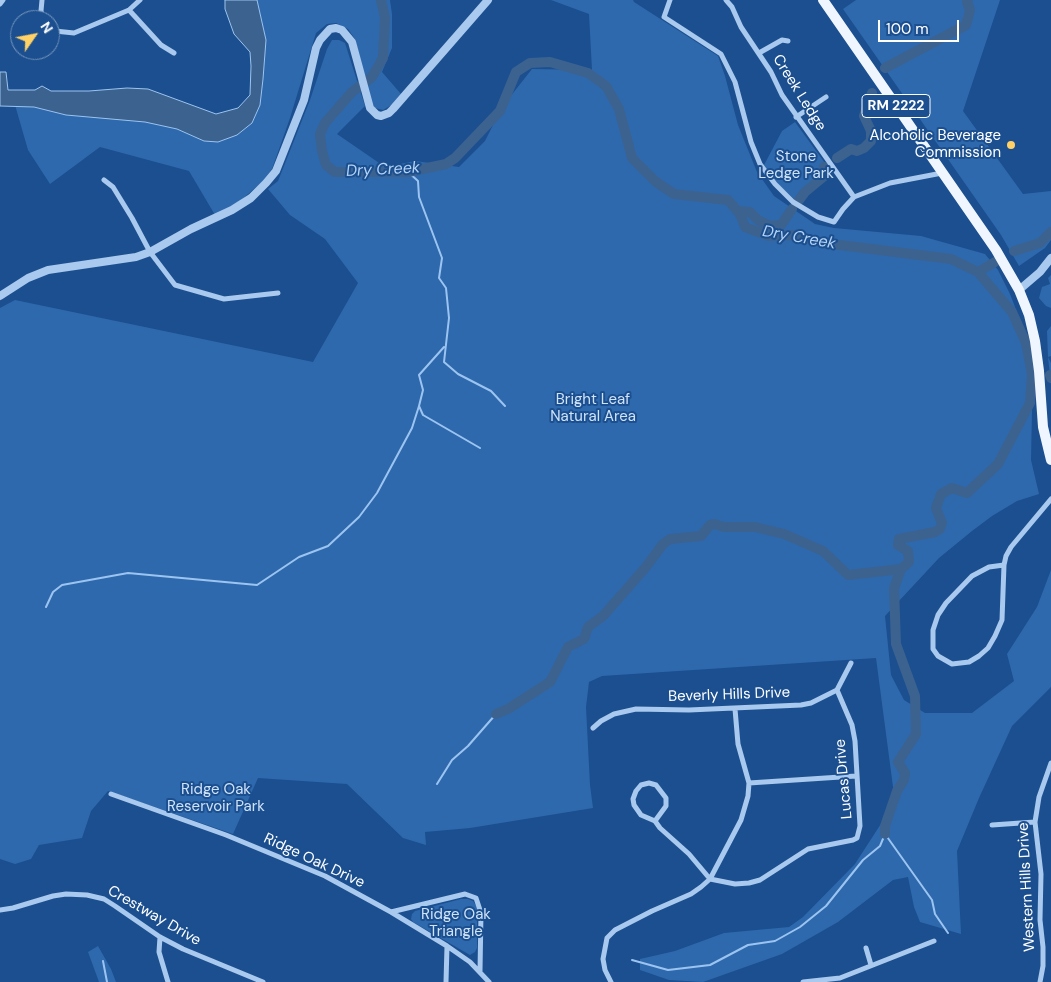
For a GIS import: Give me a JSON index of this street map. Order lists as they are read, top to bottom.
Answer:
{
  "streets": {
    "main road": ["RM 2222"],
    "street": [
      "Creek Ledge",
      "Beverly Hills Drive",
      "Lucas Drive",
      "Ridge Oak Drive",
      "Western Hills Drive",
      "Crestway Drive"
    ]
  },
  "crossings": [
    ["Beverly Hills Drive", "Lucas Drive"]
  ],
  "water": ["Dry Creek"],
  "parks": [
    "Stone Ledge Park",
    "Bright Leaf Natural Area",
    "Ridge Oak Reservoir Park",
    "Ridge Oak Triangle"
  ],
  "places": ["Alcoholic Beverage Commission"],
  "scale_bar": "100 m",
  "north": "top right"
}
